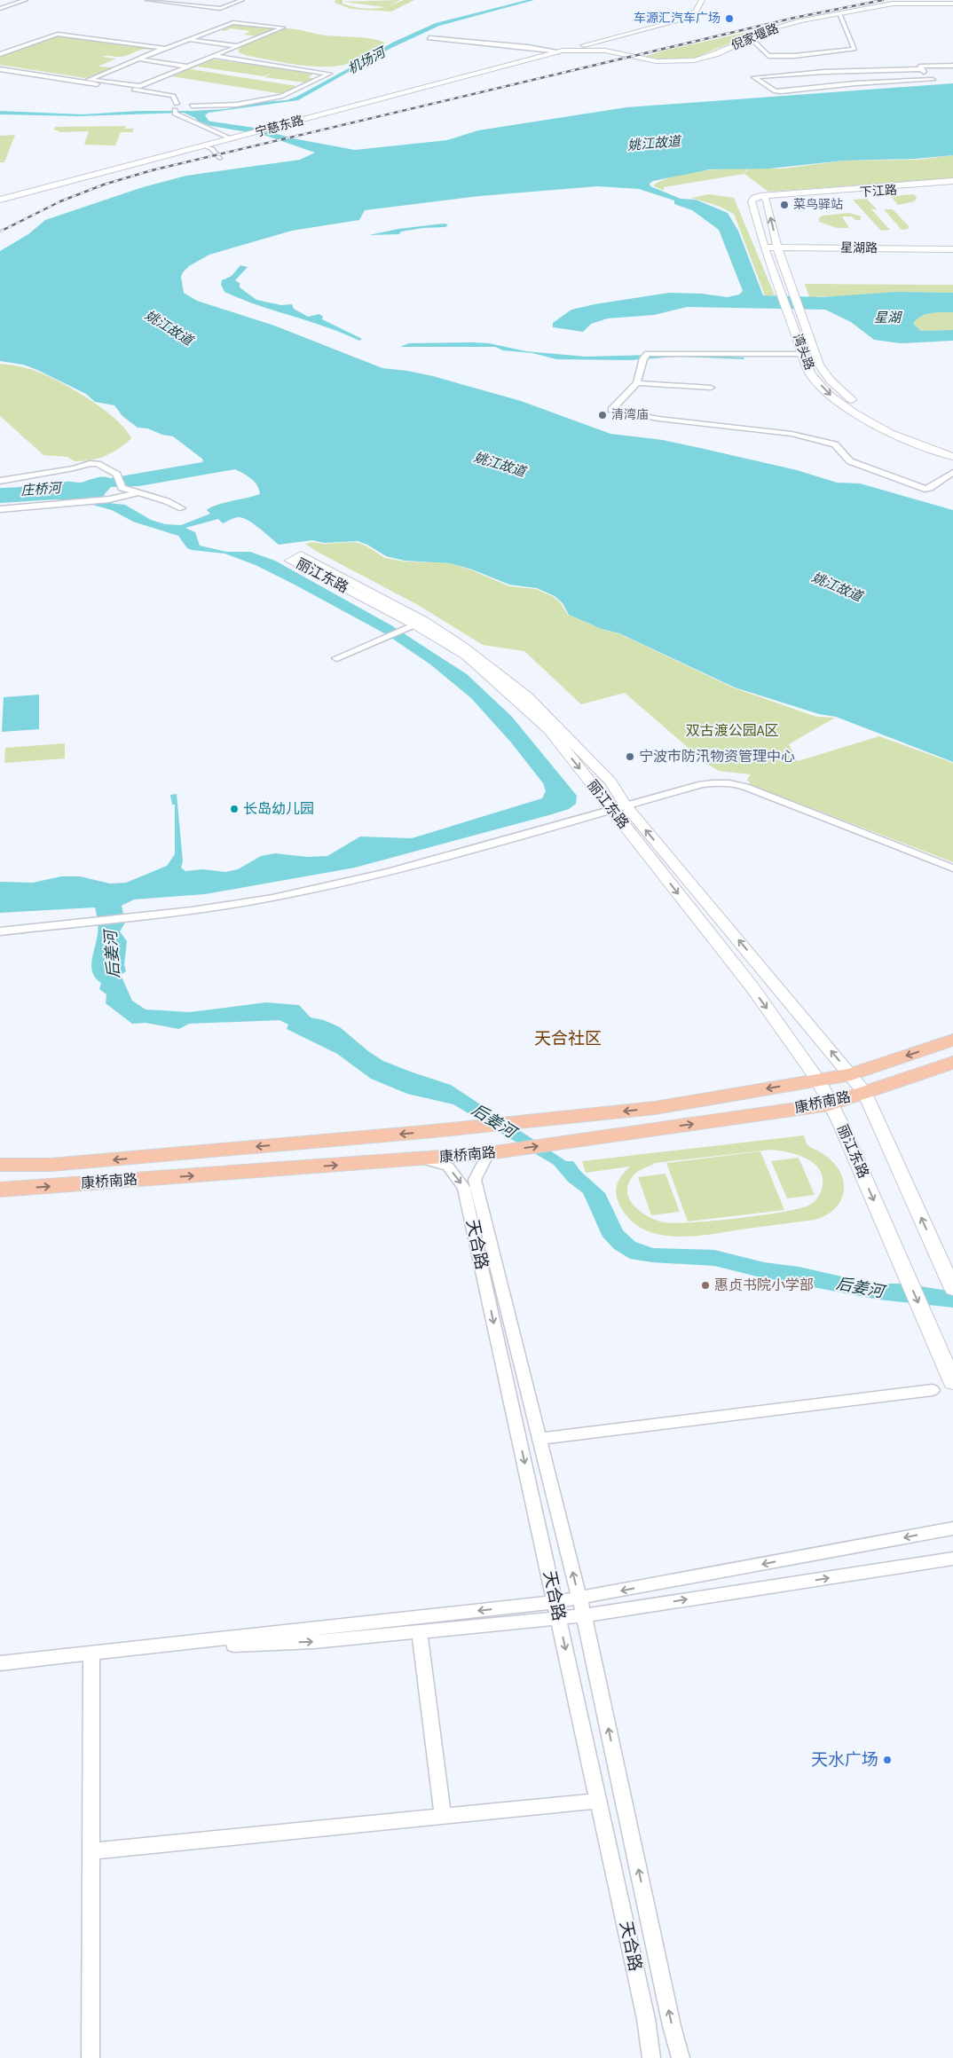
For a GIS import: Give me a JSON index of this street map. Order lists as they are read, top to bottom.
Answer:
{
  "streets": {
    "main road": [
      "倪家堰路",
      "宁慈东路",
      "下江路",
      "星湖路",
      "湾头路",
      "丽江东路",
      "康桥南路"
    ],
    "street": ["天合路"]
  },
  "crossings": [
    ["倪家堰路", "宁慈东路"],
    ["下江路", "湾头路"],
    ["星湖路", "湾头路"],
    ["丽江东路", "康桥南路"],
    ["康桥南路", "天合路"]
  ],
  "districts": ["天合社区"],
  "water": [
    "机场河",
    "姚江故道",
    "星湖",
    "庄桥河",
    "后姜河"
  ],
  "parks": ["双古渡公园A区"],
  "places": [
    "车源汇汽车广场",
    "菜鸟驿站",
    "清湾庙",
    "宁波市防汛物资管理中心",
    "长岛幼儿园",
    "惠贞书院小学部",
    "天水广场"
  ]
}
